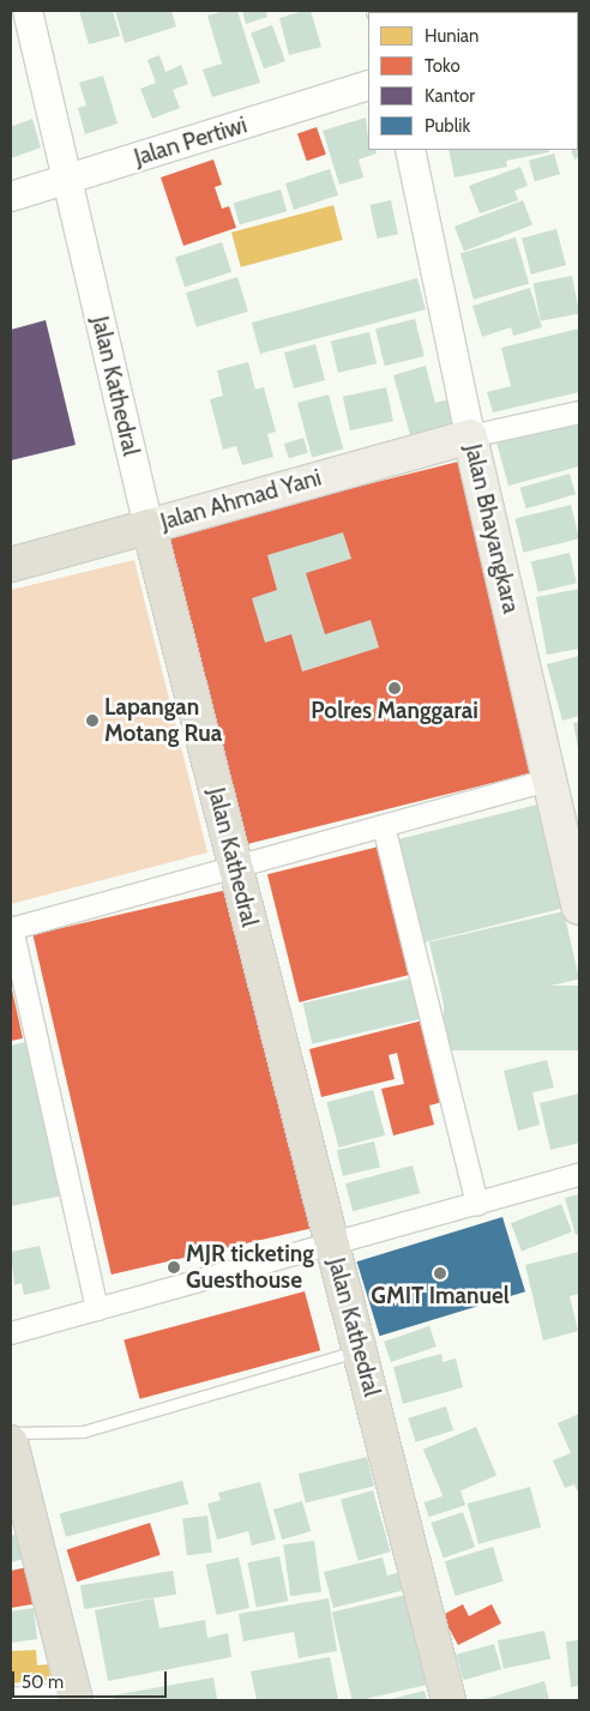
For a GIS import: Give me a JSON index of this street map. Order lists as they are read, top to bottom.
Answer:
{
  "streets": {
    "highway": ["Jalan Kathedral", "Jalan Ahmad Yani"],
    "main road": ["Jalan Bhayangkara"],
    "street": ["Jalan Pertiwi"]
  },
  "crossings": [
    ["Jalan Pertiwi", "Jalan Kathedral"],
    ["Jalan Kathedral", "Jalan Ahmad Yani"],
    ["Jalan Ahmad Yani", "Jalan Bhayangkara"]
  ],
  "places": [
    "Polres Manggarai",
    "Lapangan Motang Rua",
    "MJR ticketing Guesthouse",
    "GMIT Imanuel"
  ],
  "legend": [
    "Hunian",
    "Toko",
    "Kantor",
    "Publik"
  ],
  "scale_bar": "50 m"
}
